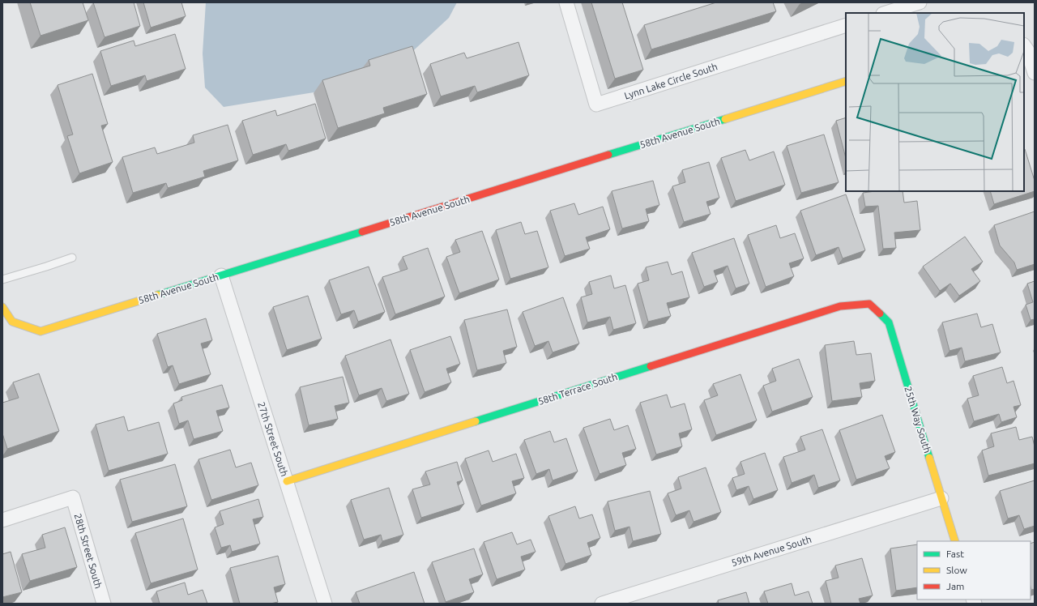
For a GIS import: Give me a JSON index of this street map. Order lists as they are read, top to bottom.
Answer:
{
  "streets": {
    "street": [
      "Lynn Lake Circle South",
      "58th Avenue South",
      "58th Terrace South",
      "25th Way South",
      "27th Street South",
      "28th Street South",
      "59th Avenue South"
    ]
  },
  "crossings": [
    ["58th Avenue South", "27th Street South"],
    ["58th Terrace South", "25th Way South"],
    ["58th Terrace South", "27th Street South"],
    ["25th Way South", "59th Avenue South"]
  ],
  "legend": ["Fast", "Slow", "Jam"]
}
